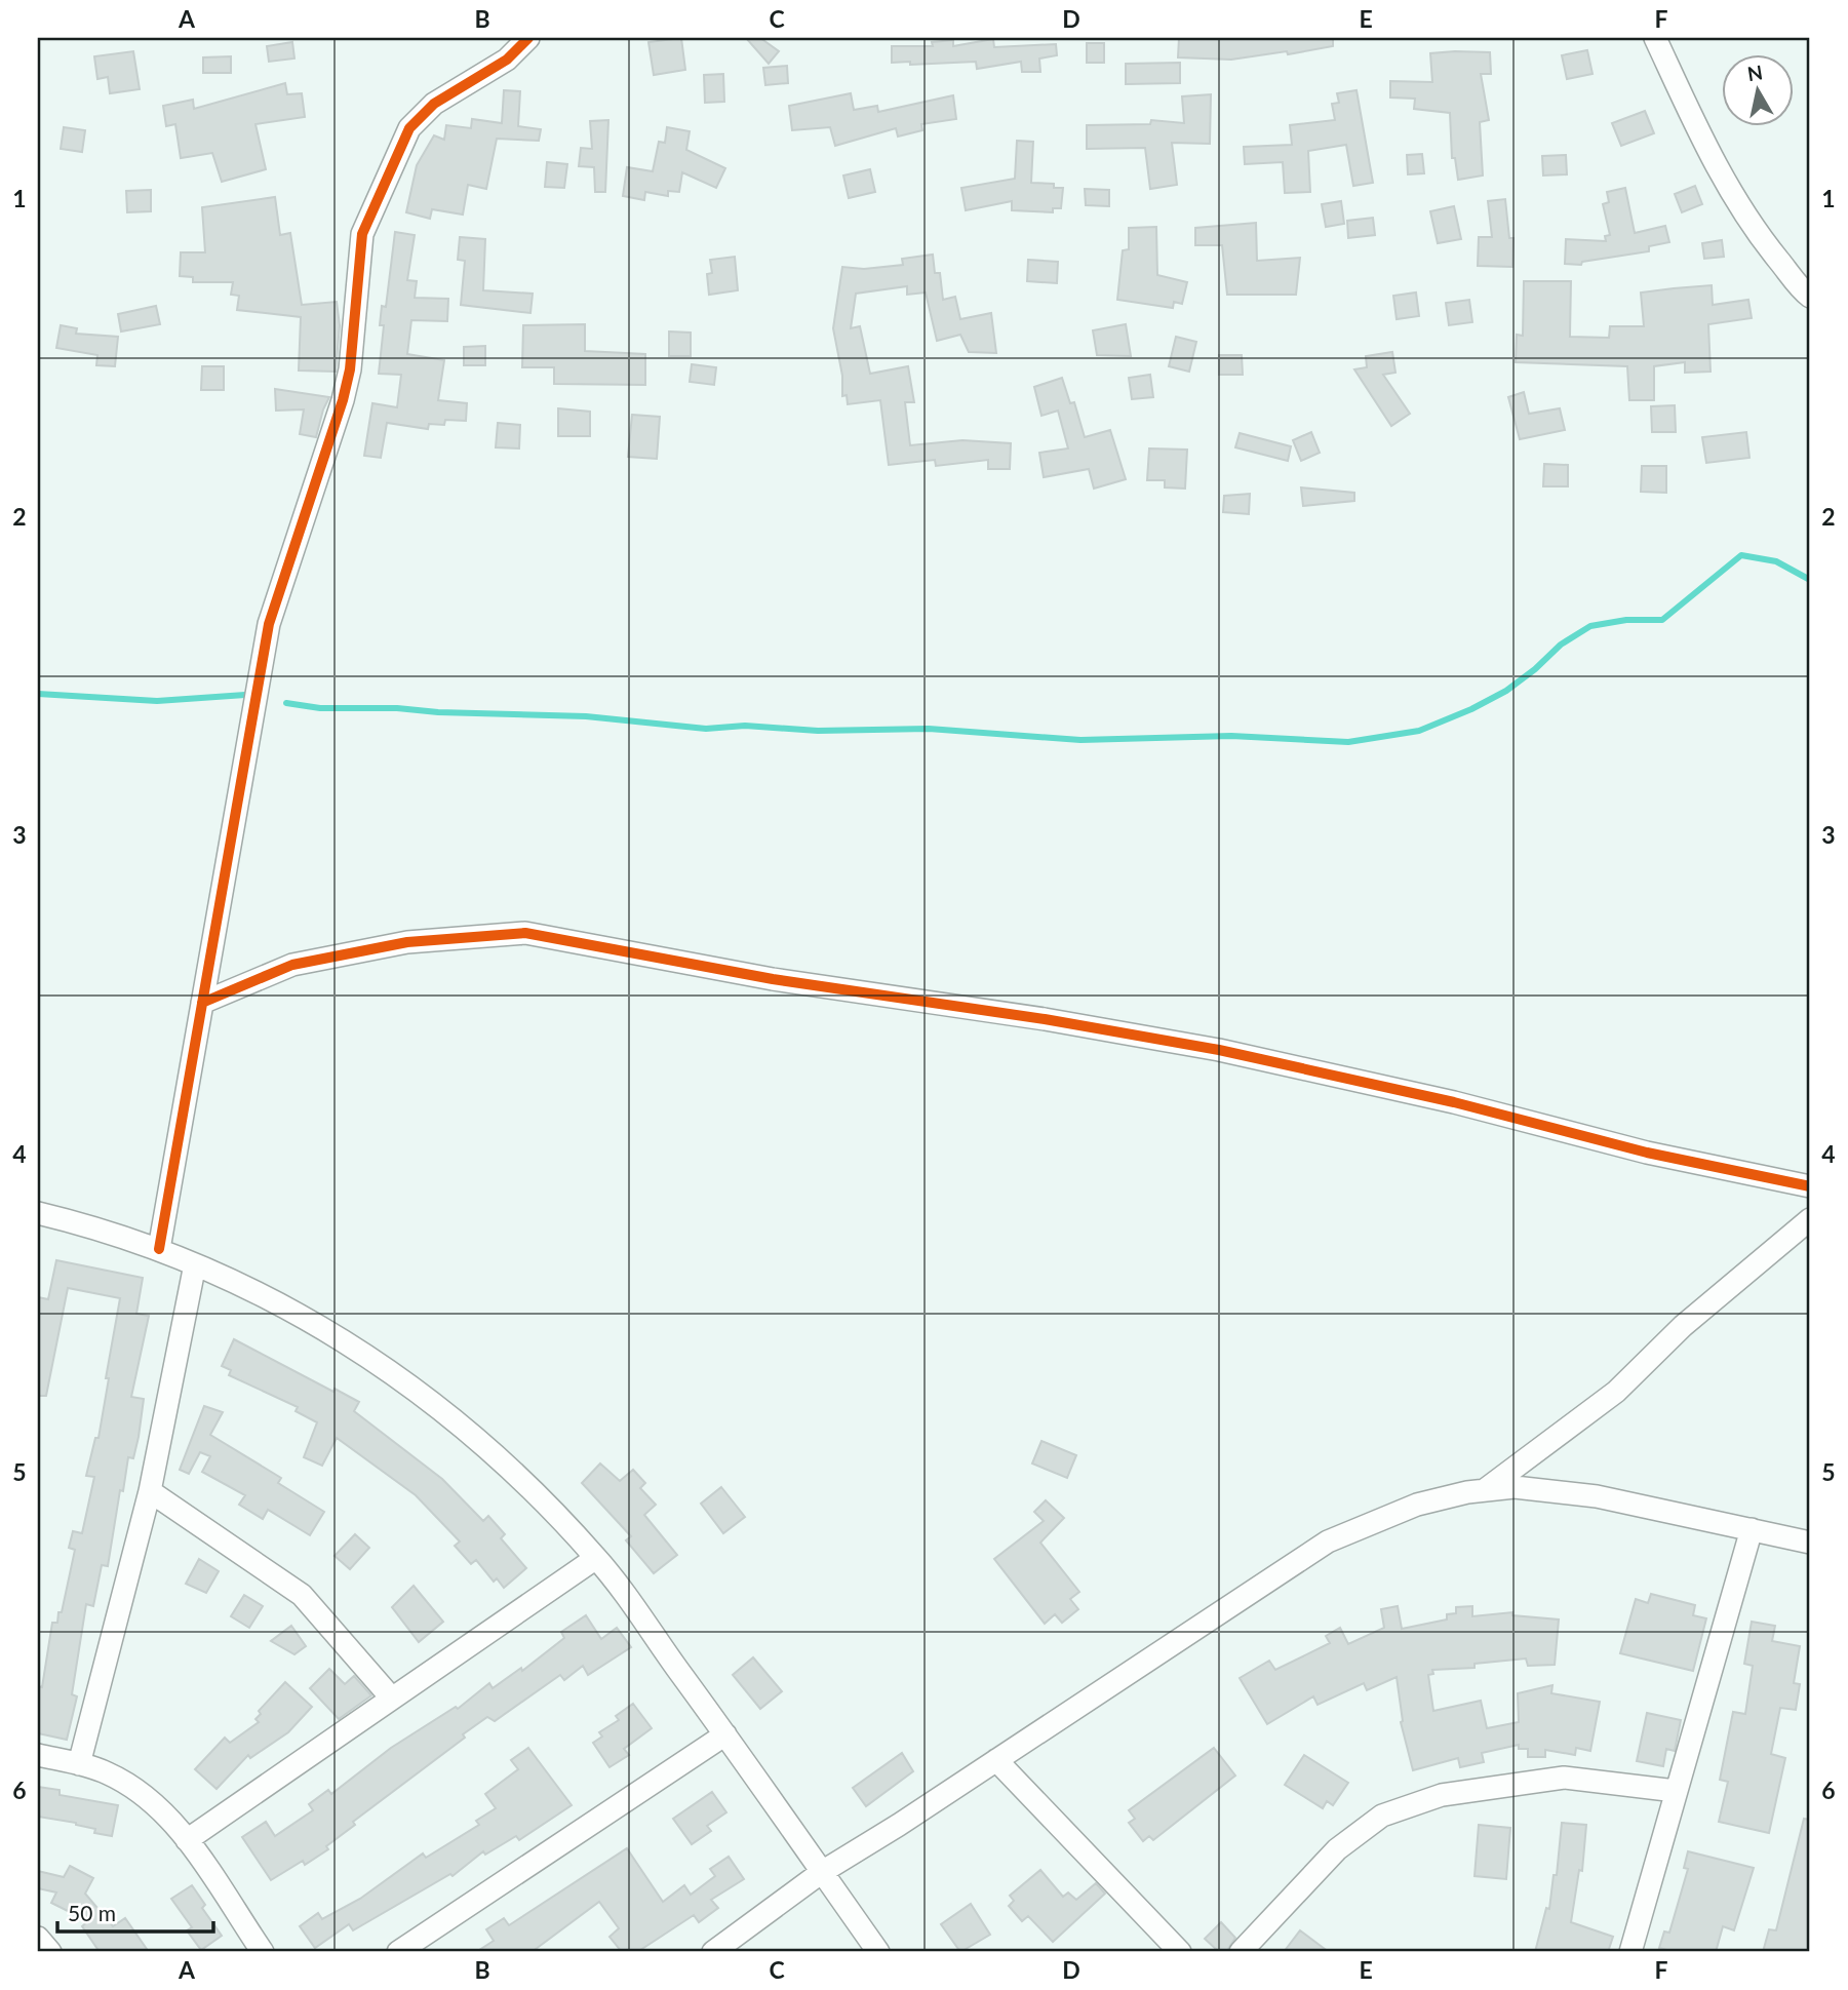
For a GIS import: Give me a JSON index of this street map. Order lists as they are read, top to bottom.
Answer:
{
  "scale_bar": "50 m",
  "north": "top",
  "grid": {
    "columns": [
      "A",
      "B",
      "C",
      "D",
      "E",
      "F"
    ],
    "rows": [
      "1",
      "2",
      "3",
      "4",
      "5",
      "6"
    ]
  }
}
